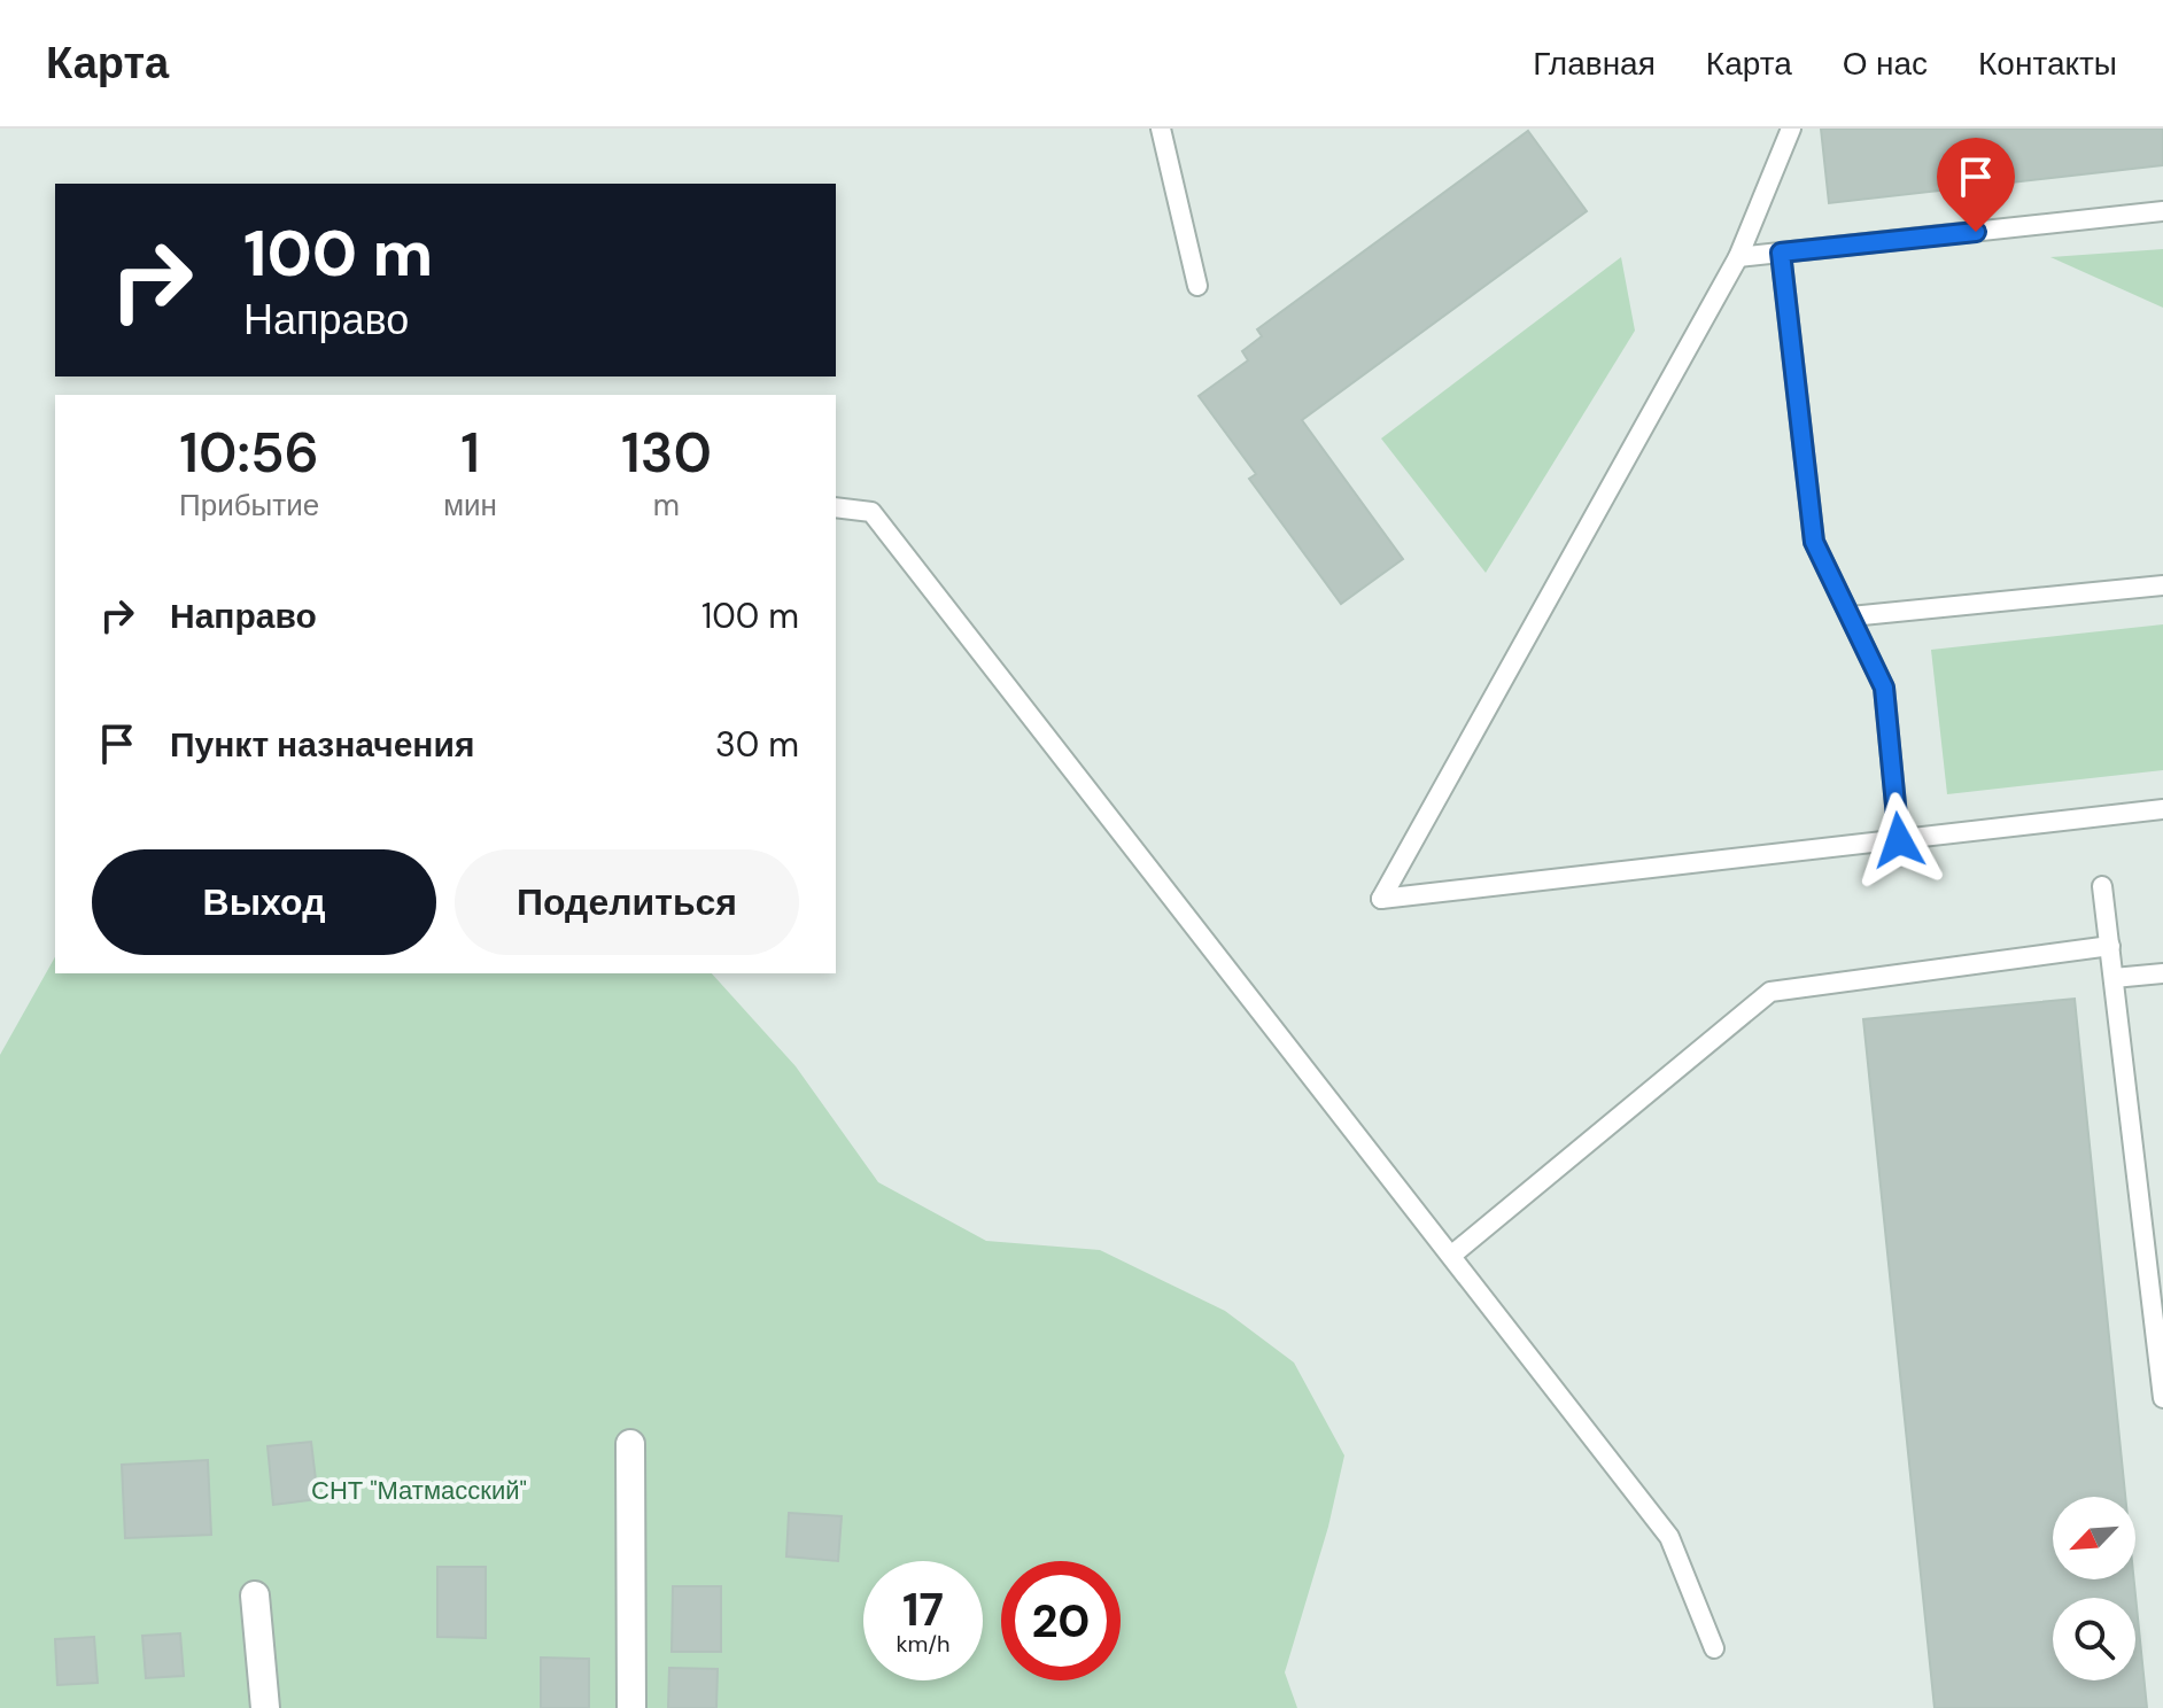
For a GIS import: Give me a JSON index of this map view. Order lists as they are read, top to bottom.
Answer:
{
  "parks": ["СНТ \"Матмасский\""],
  "north": "bottom left",
  "page": {
    "header": "Карта",
    "nav": [
      "Главная",
      "Карта",
      "О нас",
      "Контакты"
    ],
    "turn": ["100 m", "Направо"],
    "eta": [
      "10:56",
      "Прибытие",
      "1",
      "мин",
      "130",
      "m"
    ],
    "list": [
      {
        "name": "Направо",
        "value": "100 m"
      },
      {
        "name": "Пункт назначения",
        "value": "30 m"
      }
    ],
    "buttons": ["Выход", "Поделиться"],
    "speed": "17 km/h",
    "limit": "20"
  }
}
